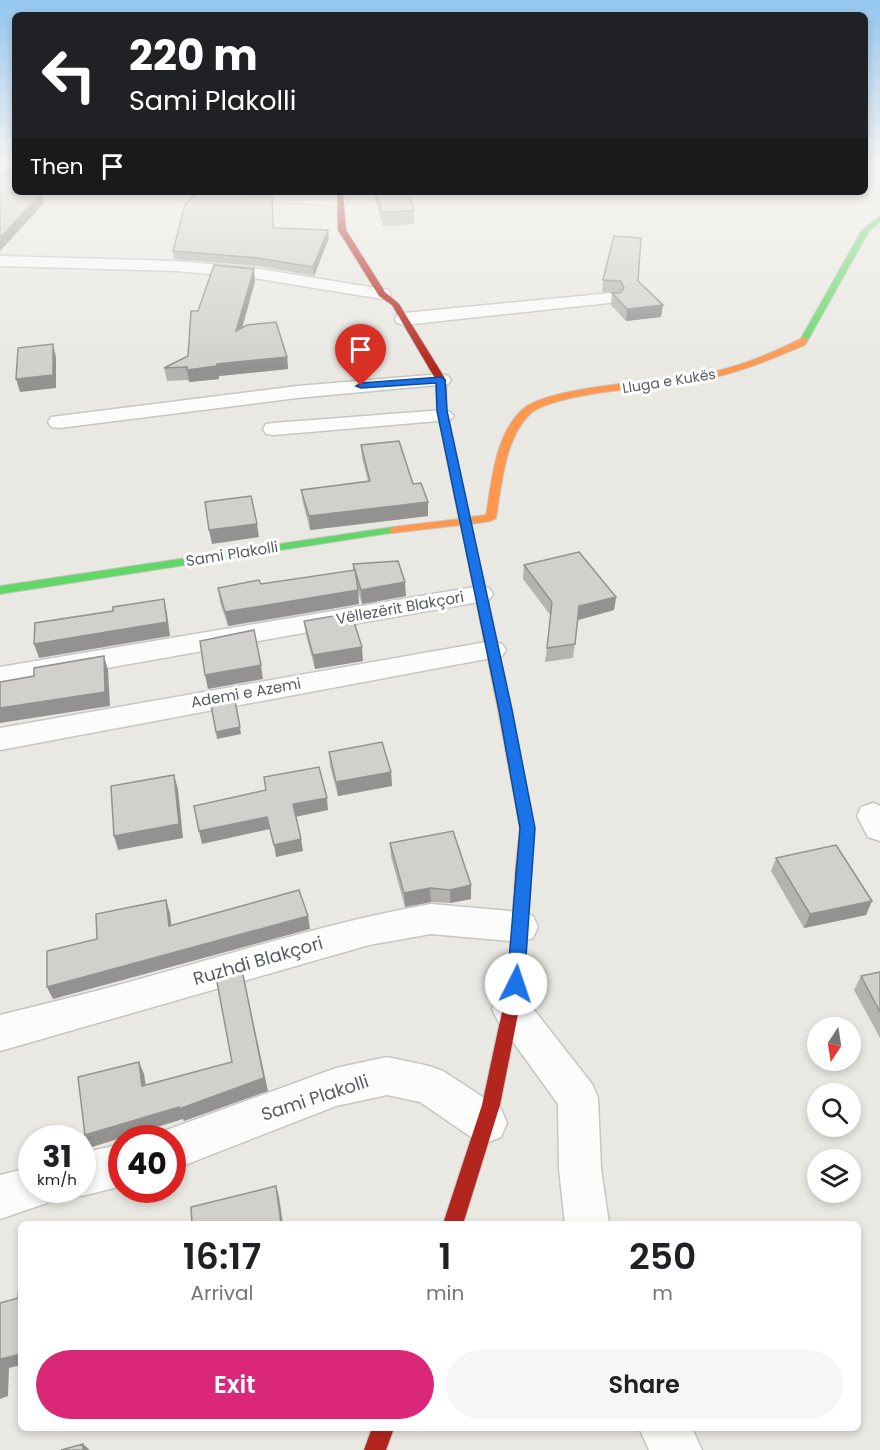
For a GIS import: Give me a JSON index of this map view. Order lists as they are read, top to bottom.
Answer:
{
  "streets": {
    "street": [
      "Lluga e Kukës",
      "Sami Plakolli",
      "Vëllezërit Blakçori",
      "Ademi e Azemi",
      "Ruzhdi Blakçori"
    ]
  },
  "crossings": [
    ["Lluga e Kukës", "Sami Plakolli"]
  ],
  "north": "bottom",
  "page": {
    "turn": ["220 m", "Sami Plakolli"],
    "then": "Then",
    "speed": "31 km/h",
    "limit": "40",
    "eta": [
      "16:17",
      "Arrival",
      "1",
      "min",
      "250",
      "m"
    ],
    "buttons": ["Exit", "Share"]
  }
}
